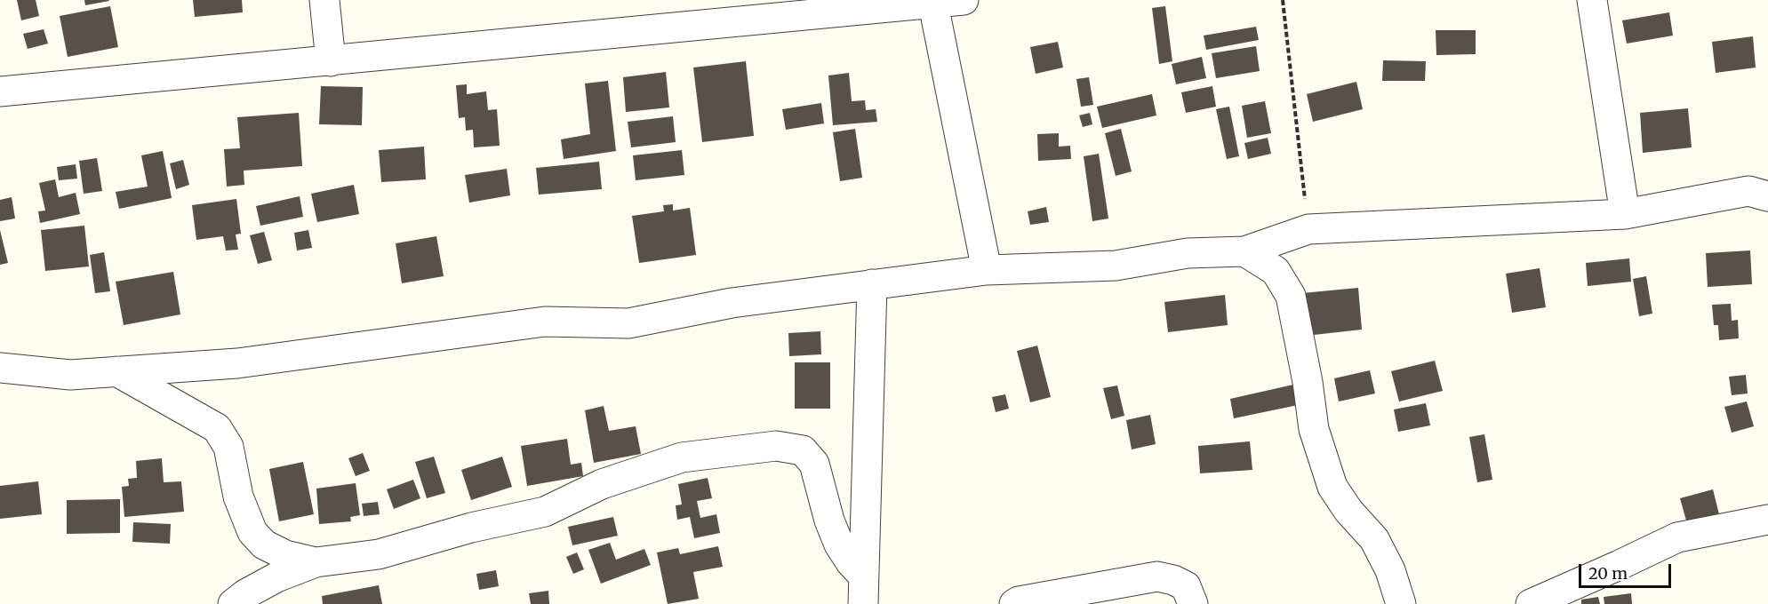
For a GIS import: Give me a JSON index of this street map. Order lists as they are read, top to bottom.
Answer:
{
  "scale_bar": "20 m"
}
